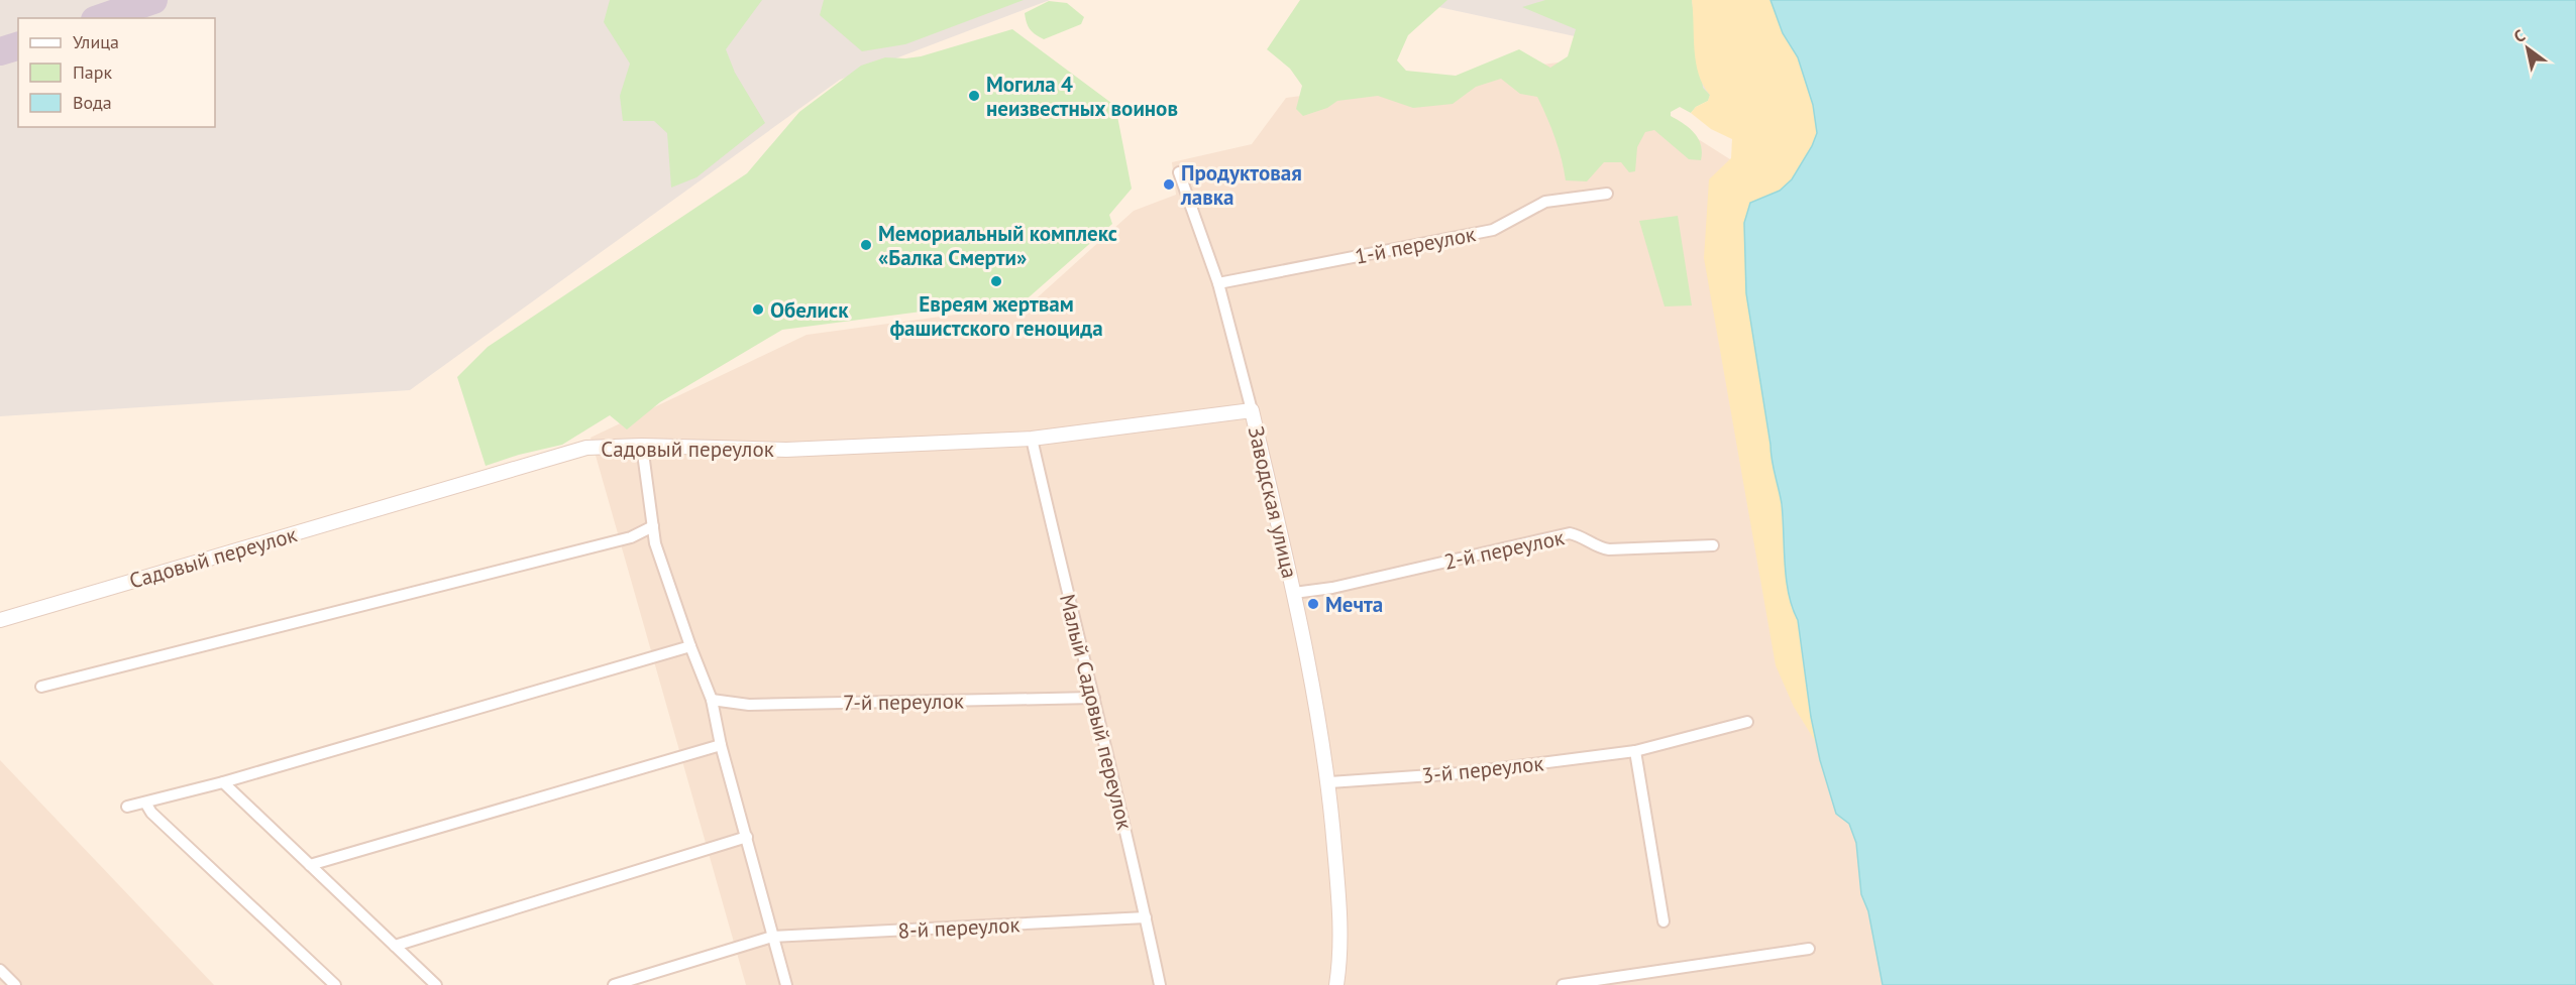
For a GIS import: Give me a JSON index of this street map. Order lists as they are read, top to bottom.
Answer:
{
  "streets": {
    "street": [
      "1-й переулок",
      "Садовый переулок",
      "Заводская улица",
      "2-й переулок",
      "7-й переулок",
      "Малый Садовый переулок",
      "3-й переулок",
      "8-й переулок"
    ]
  },
  "crossings": [
    ["1-й переулок", "Заводская улица"],
    ["Садовый переулок", "Заводская улица"],
    ["Садовый переулок", "Малый Садовый переулок"],
    ["Заводская улица", "2-й переулок"],
    ["Заводская улица", "3-й переулок"],
    ["7-й переулок", "Малый Садовый переулок"],
    ["Малый Садовый переулок", "8-й переулок"]
  ],
  "places": [
    "Могила 4 неизвестных воинов",
    "Продуктовая лавка",
    "Мемориальный комплекс «Балка Смерти»",
    "Евреям жертвам фашистского геноцида",
    "Обелиск",
    "Мечта"
  ],
  "legend": ["Улица", "Парк", "Вода"],
  "north": "top left"
}
